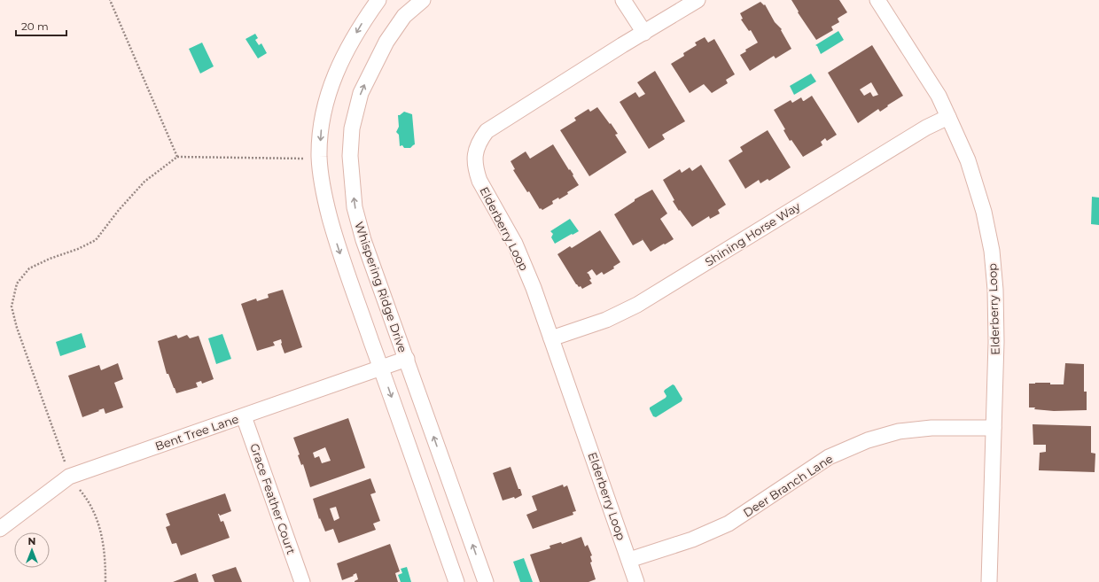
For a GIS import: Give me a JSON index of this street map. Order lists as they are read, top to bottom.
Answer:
{
  "streets": {
    "street": [
      "Elderberry Loop",
      "Shining Horse Way",
      "Whispering Ridge Drive",
      "Bent Tree Lane",
      "Deer Branch Lane",
      "Grace Feather Court"
    ]
  },
  "crossings": [
    ["Elderberry Loop", "Shining Horse Way"],
    ["Elderberry Loop", "Deer Branch Lane"],
    ["Whispering Ridge Drive", "Bent Tree Lane"],
    ["Bent Tree Lane", "Grace Feather Court"]
  ],
  "scale_bar": "20 m",
  "north": "top"
}
